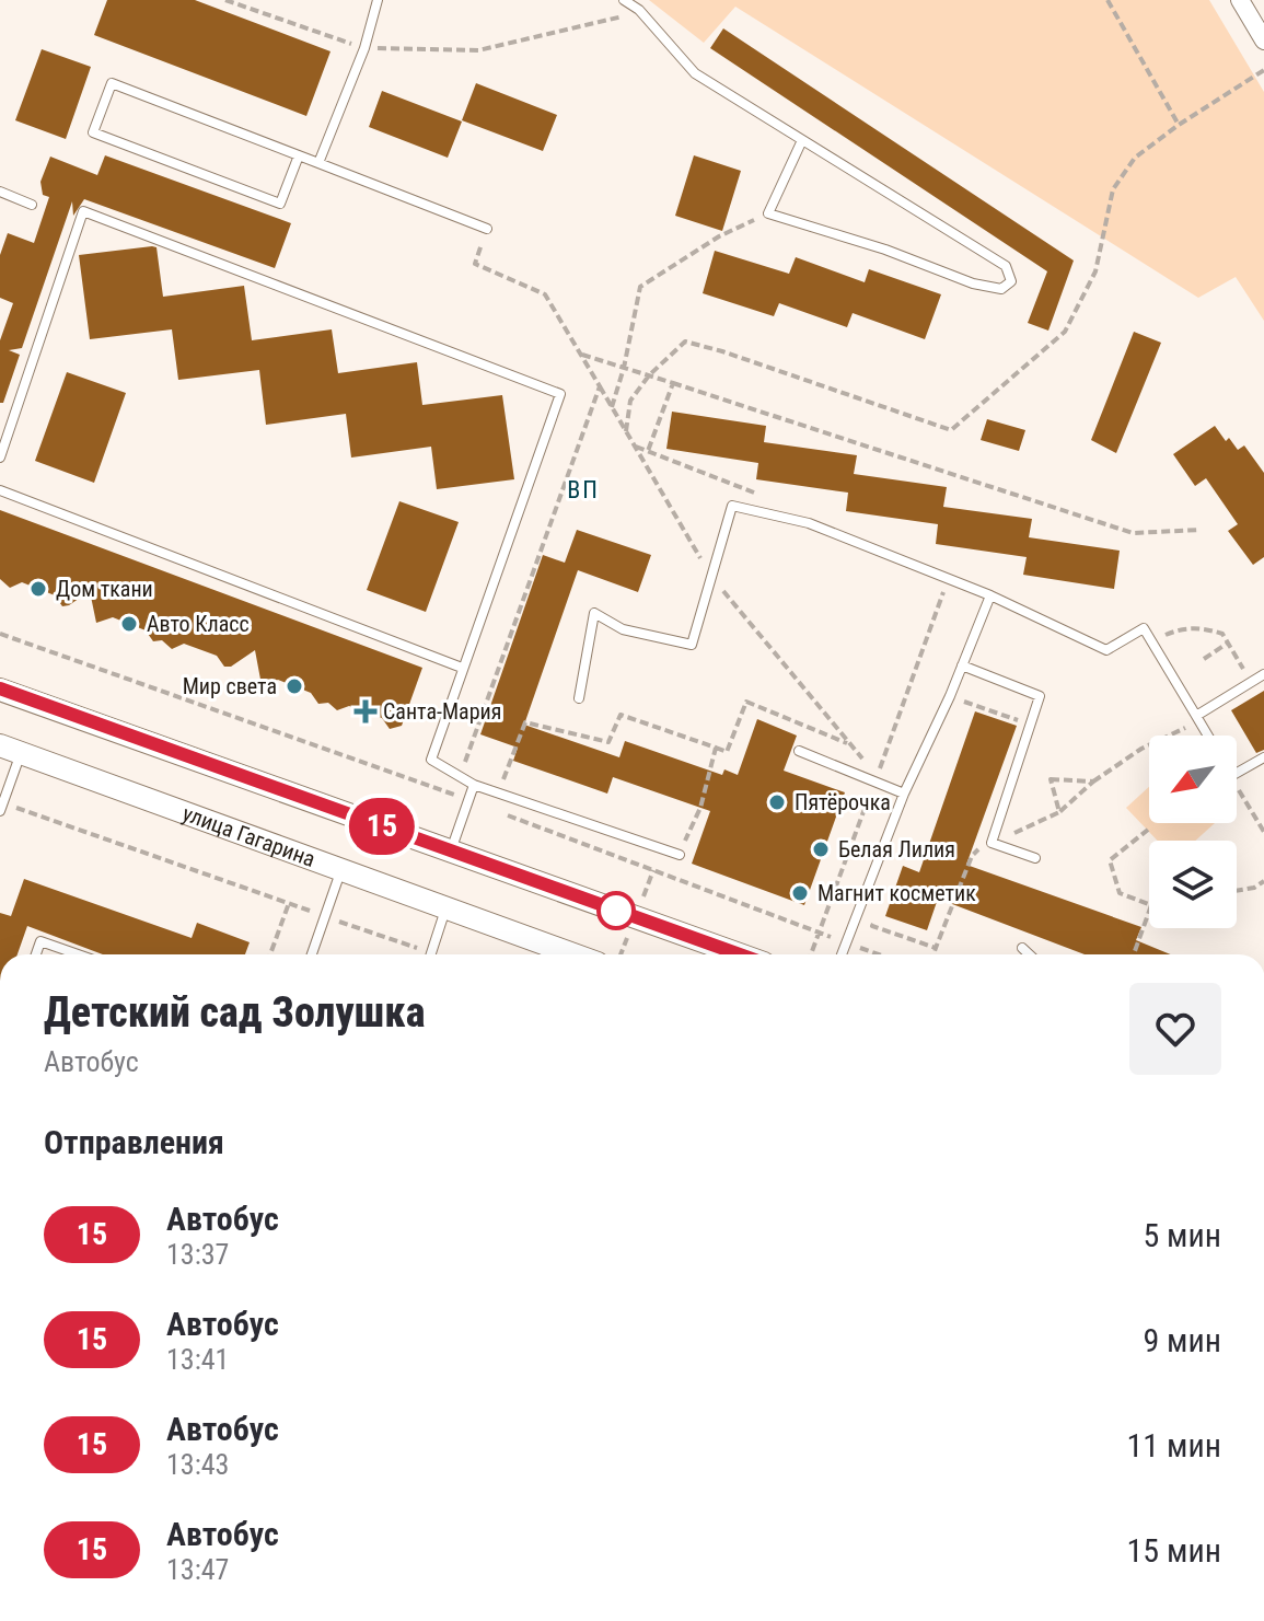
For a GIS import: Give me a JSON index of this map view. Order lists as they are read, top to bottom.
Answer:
{
  "streets": {
    "street": ["улица Гагарина"]
  },
  "districts": ["ВП"],
  "places": {
    "other": [
      "Дом ткани",
      "Авто Класс",
      "Мир света",
      "Пятёрочка",
      "Белая Лилия",
      "Магнит косметик"
    ],
    "health": ["Санта-Мария"]
  },
  "lines": ["bus line 15"],
  "north": "bottom left",
  "page": {
    "on_map": "15",
    "heading": [
      ["Детский сад Золушка", "Автобус"],
      "Отправления"
    ],
    "list": [
      {
        "mark": "15",
        "name": "Автобус",
        "note": "13:37",
        "value": "5 мин"
      },
      {
        "mark": "15",
        "name": "Автобус",
        "note": "13:41",
        "value": "9 мин"
      },
      {
        "mark": "15",
        "name": "Автобус",
        "note": "13:43",
        "value": "11 мин"
      },
      {
        "mark": "15",
        "name": "Автобус",
        "note": "13:47",
        "value": "15 мин"
      }
    ]
  }
}
